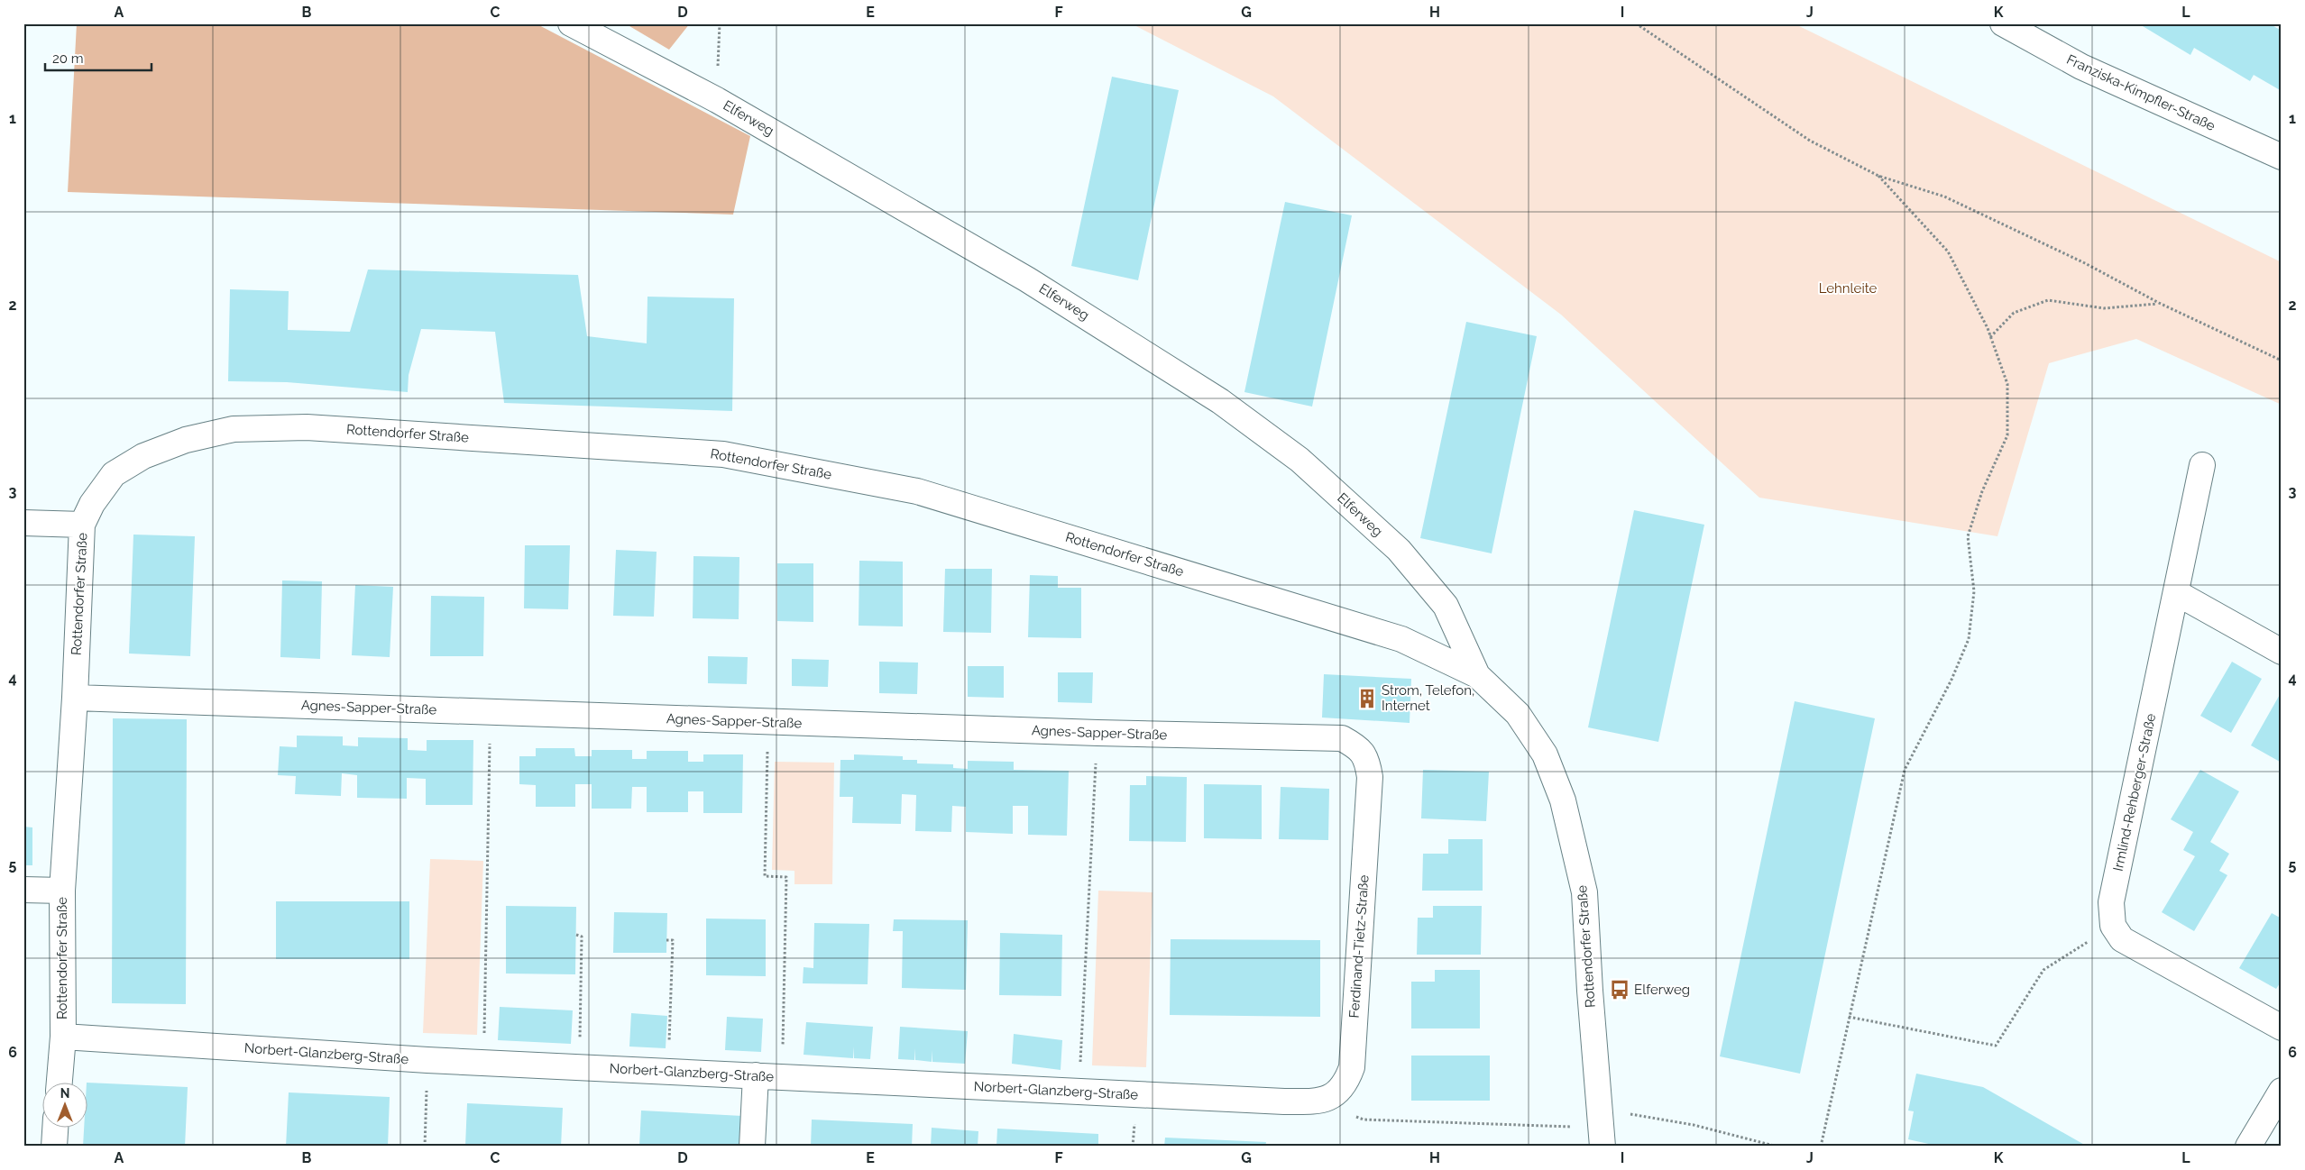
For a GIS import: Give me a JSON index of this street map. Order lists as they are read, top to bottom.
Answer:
{
  "streets": {
    "street": [
      "Franziska-Kimpfler-Straße",
      "Elferweg",
      "Rottendorfer Straße",
      "Agnes-Sapper-Straße",
      "Irmlind-Rehberger-Straße",
      "Ferdinand-Tietz-Straße",
      "Norbert-Glanzberg-Straße"
    ]
  },
  "crossings": [
    ["Elferweg", "Rottendorfer Straße"],
    ["Rottendorfer Straße", "Agnes-Sapper-Straße"],
    ["Rottendorfer Straße", "Norbert-Glanzberg-Straße"],
    ["Agnes-Sapper-Straße", "Ferdinand-Tietz-Straße"],
    ["Ferdinand-Tietz-Straße", "Norbert-Glanzberg-Straße"]
  ],
  "parks": ["Lehnleite"],
  "places": {
    "building": ["Strom, Telefon, Internet"],
    "bus stop": ["Elferweg"]
  },
  "scale_bar": "20 m",
  "north": "top",
  "grid": {
    "columns": [
      "A",
      "B",
      "C",
      "D",
      "E",
      "F",
      "G",
      "H",
      "I",
      "J",
      "K",
      "L"
    ],
    "rows": [
      "1",
      "2",
      "3",
      "4",
      "5",
      "6"
    ]
  }
}
